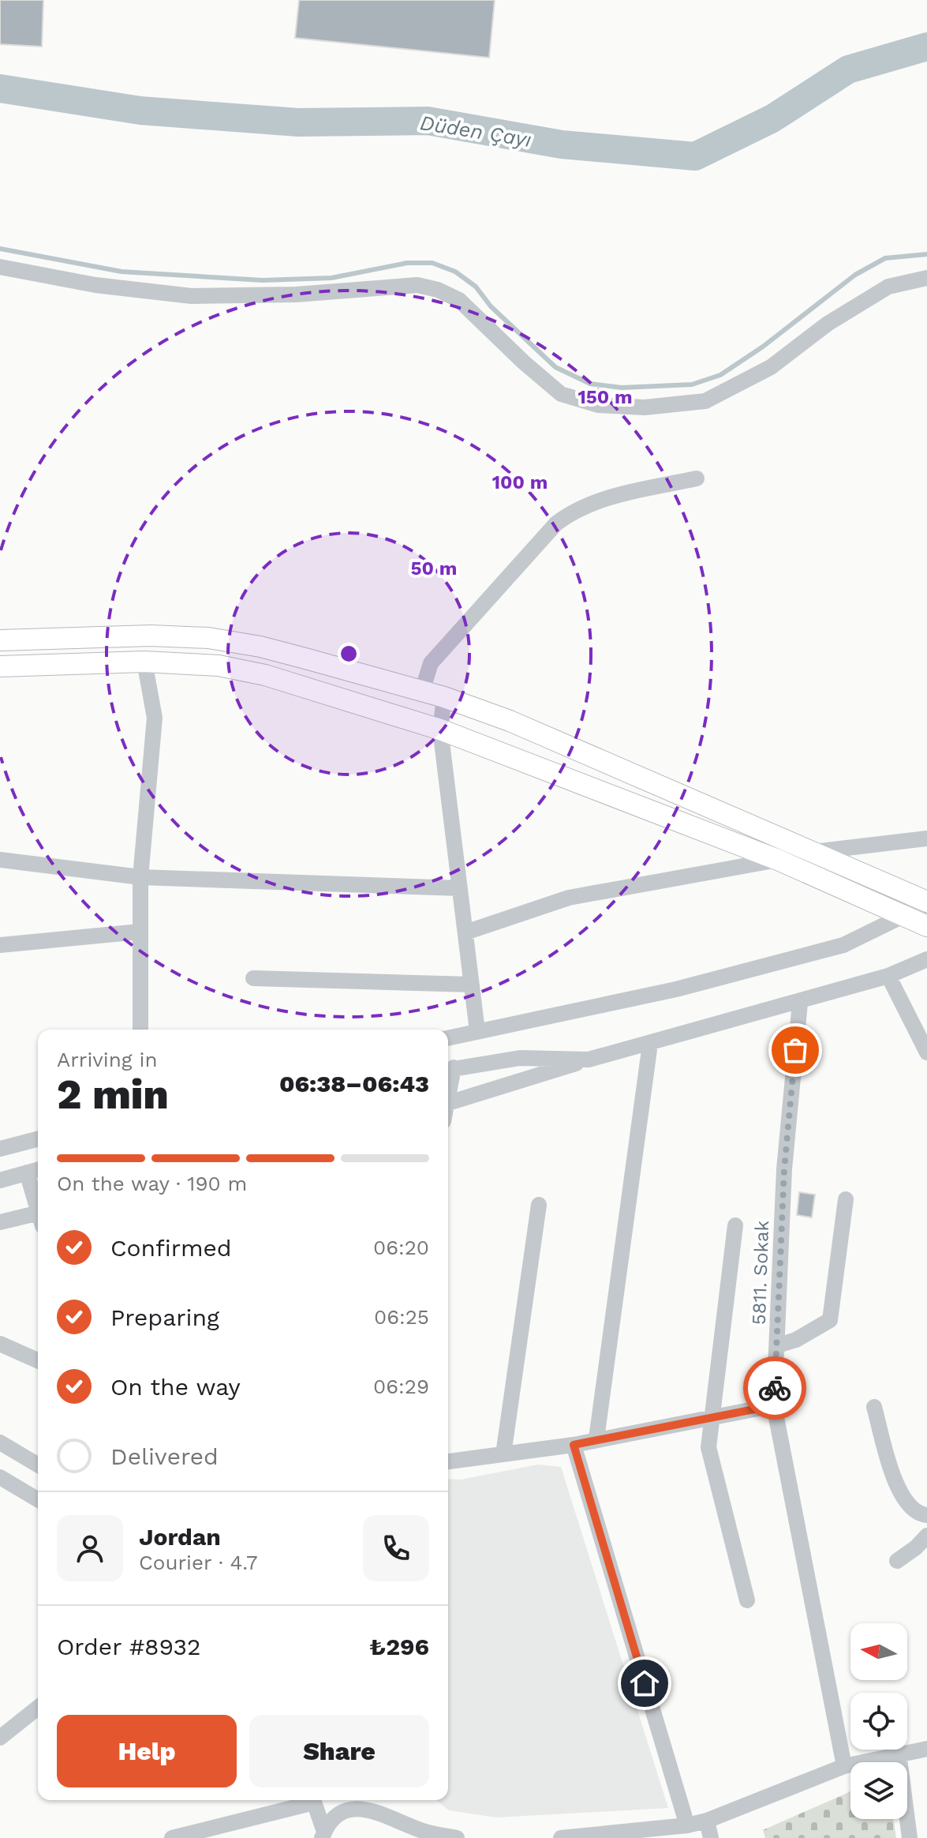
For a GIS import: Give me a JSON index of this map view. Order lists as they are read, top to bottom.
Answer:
{
  "streets": {
    "street": ["5811. Sokak"]
  },
  "water": ["Düden Çayı"],
  "north": "left",
  "page": {
    "heading": ["2 min", "Arriving in", "06:38–06:43"],
    "panel": [
      "Jordan",
      "Courier · 4.7",
      "Order #8932",
      "₺296"
    ],
    "bar": "On the way · 190 m",
    "list": [
      ["Confirmed", "06:20"],
      ["Preparing", "06:25"],
      ["On the way", "06:29"],
      "Delivered"
    ],
    "buttons": ["Help", "Share"]
  },
  "rings": ["150 m", "100 m", "50 m"]
}
